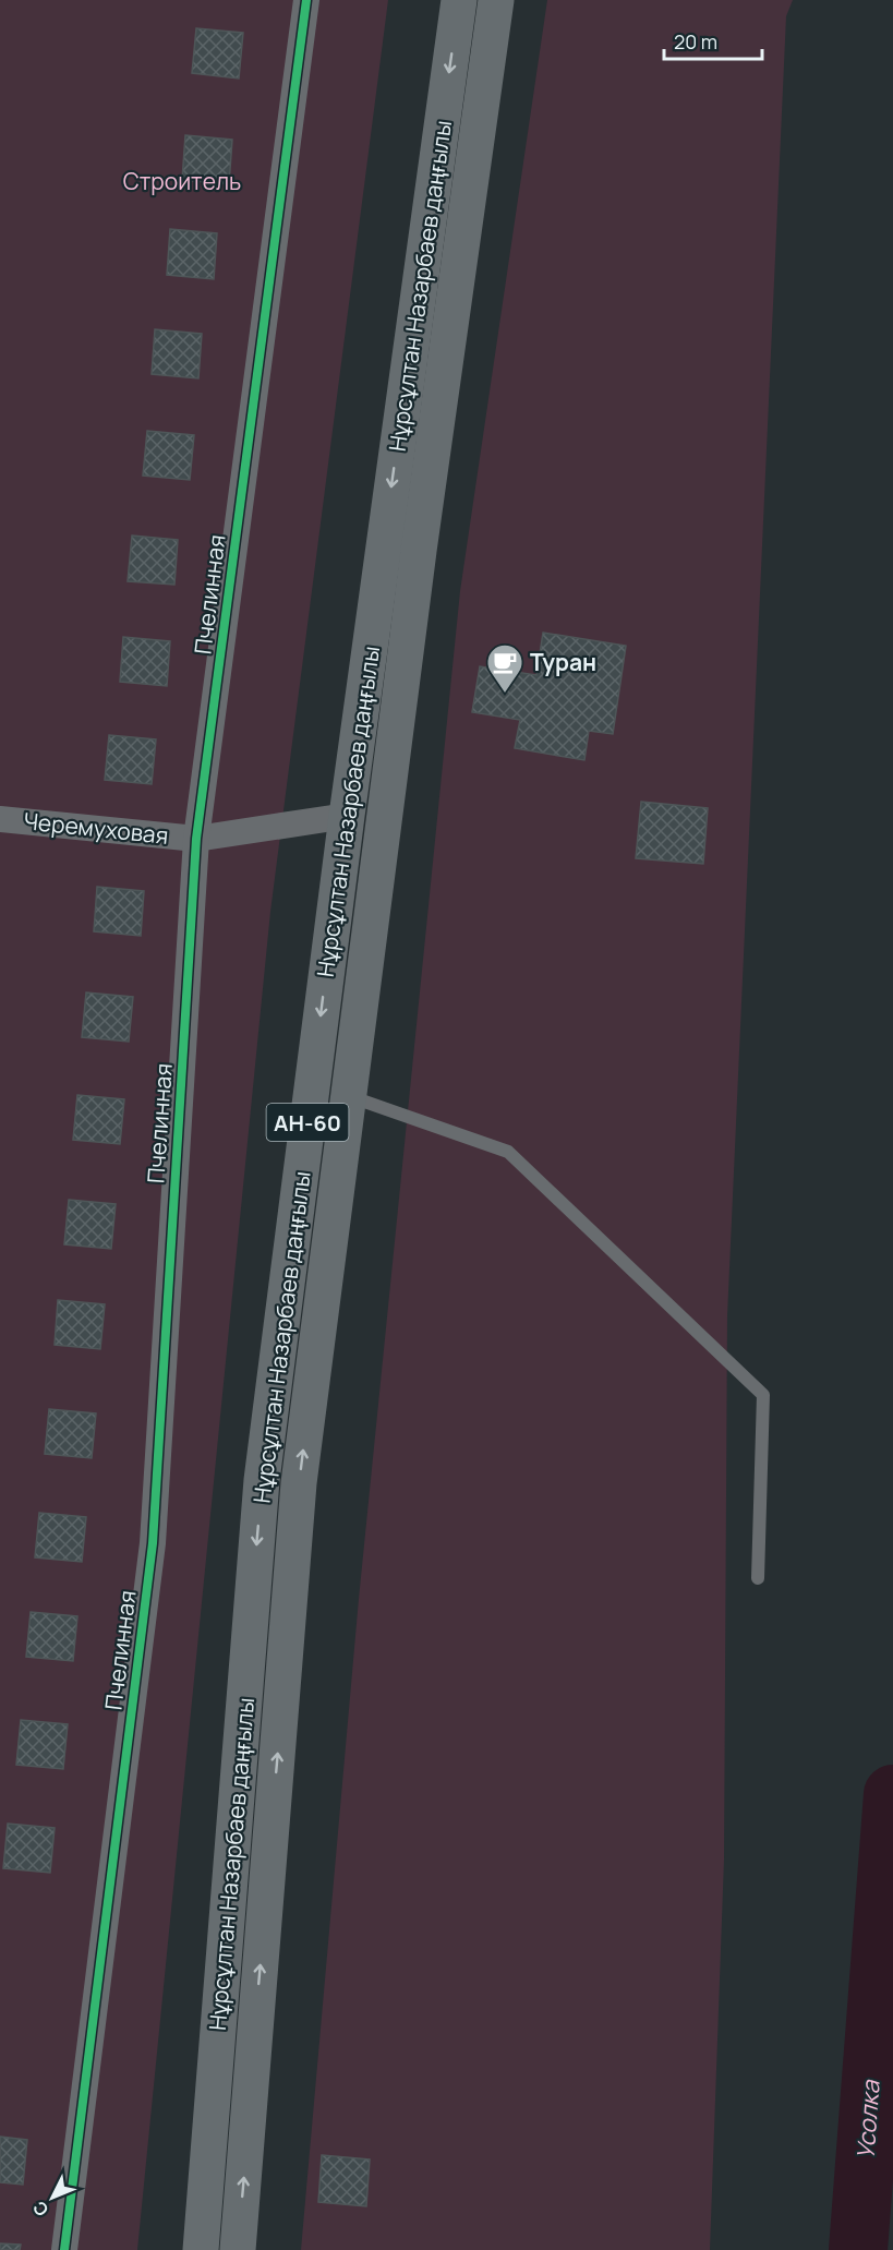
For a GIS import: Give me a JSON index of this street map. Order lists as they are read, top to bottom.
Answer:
{
  "streets": {
    "main road": ["Нұрсұлтан Назарбаев даңғылы", "АН-60"],
    "street": ["Пчелинная", "Черемуховая"]
  },
  "crossings": [
    ["Нұрсұлтан Назарбаев даңғылы", "Черемуховая"],
    ["Пчелинная", "Черемуховая"]
  ],
  "water": ["Усолка"],
  "parks": ["Строитель"],
  "places": {
    "cafe": ["Туран"]
  },
  "scale_bar": "20 m",
  "north": "bottom left"
}
